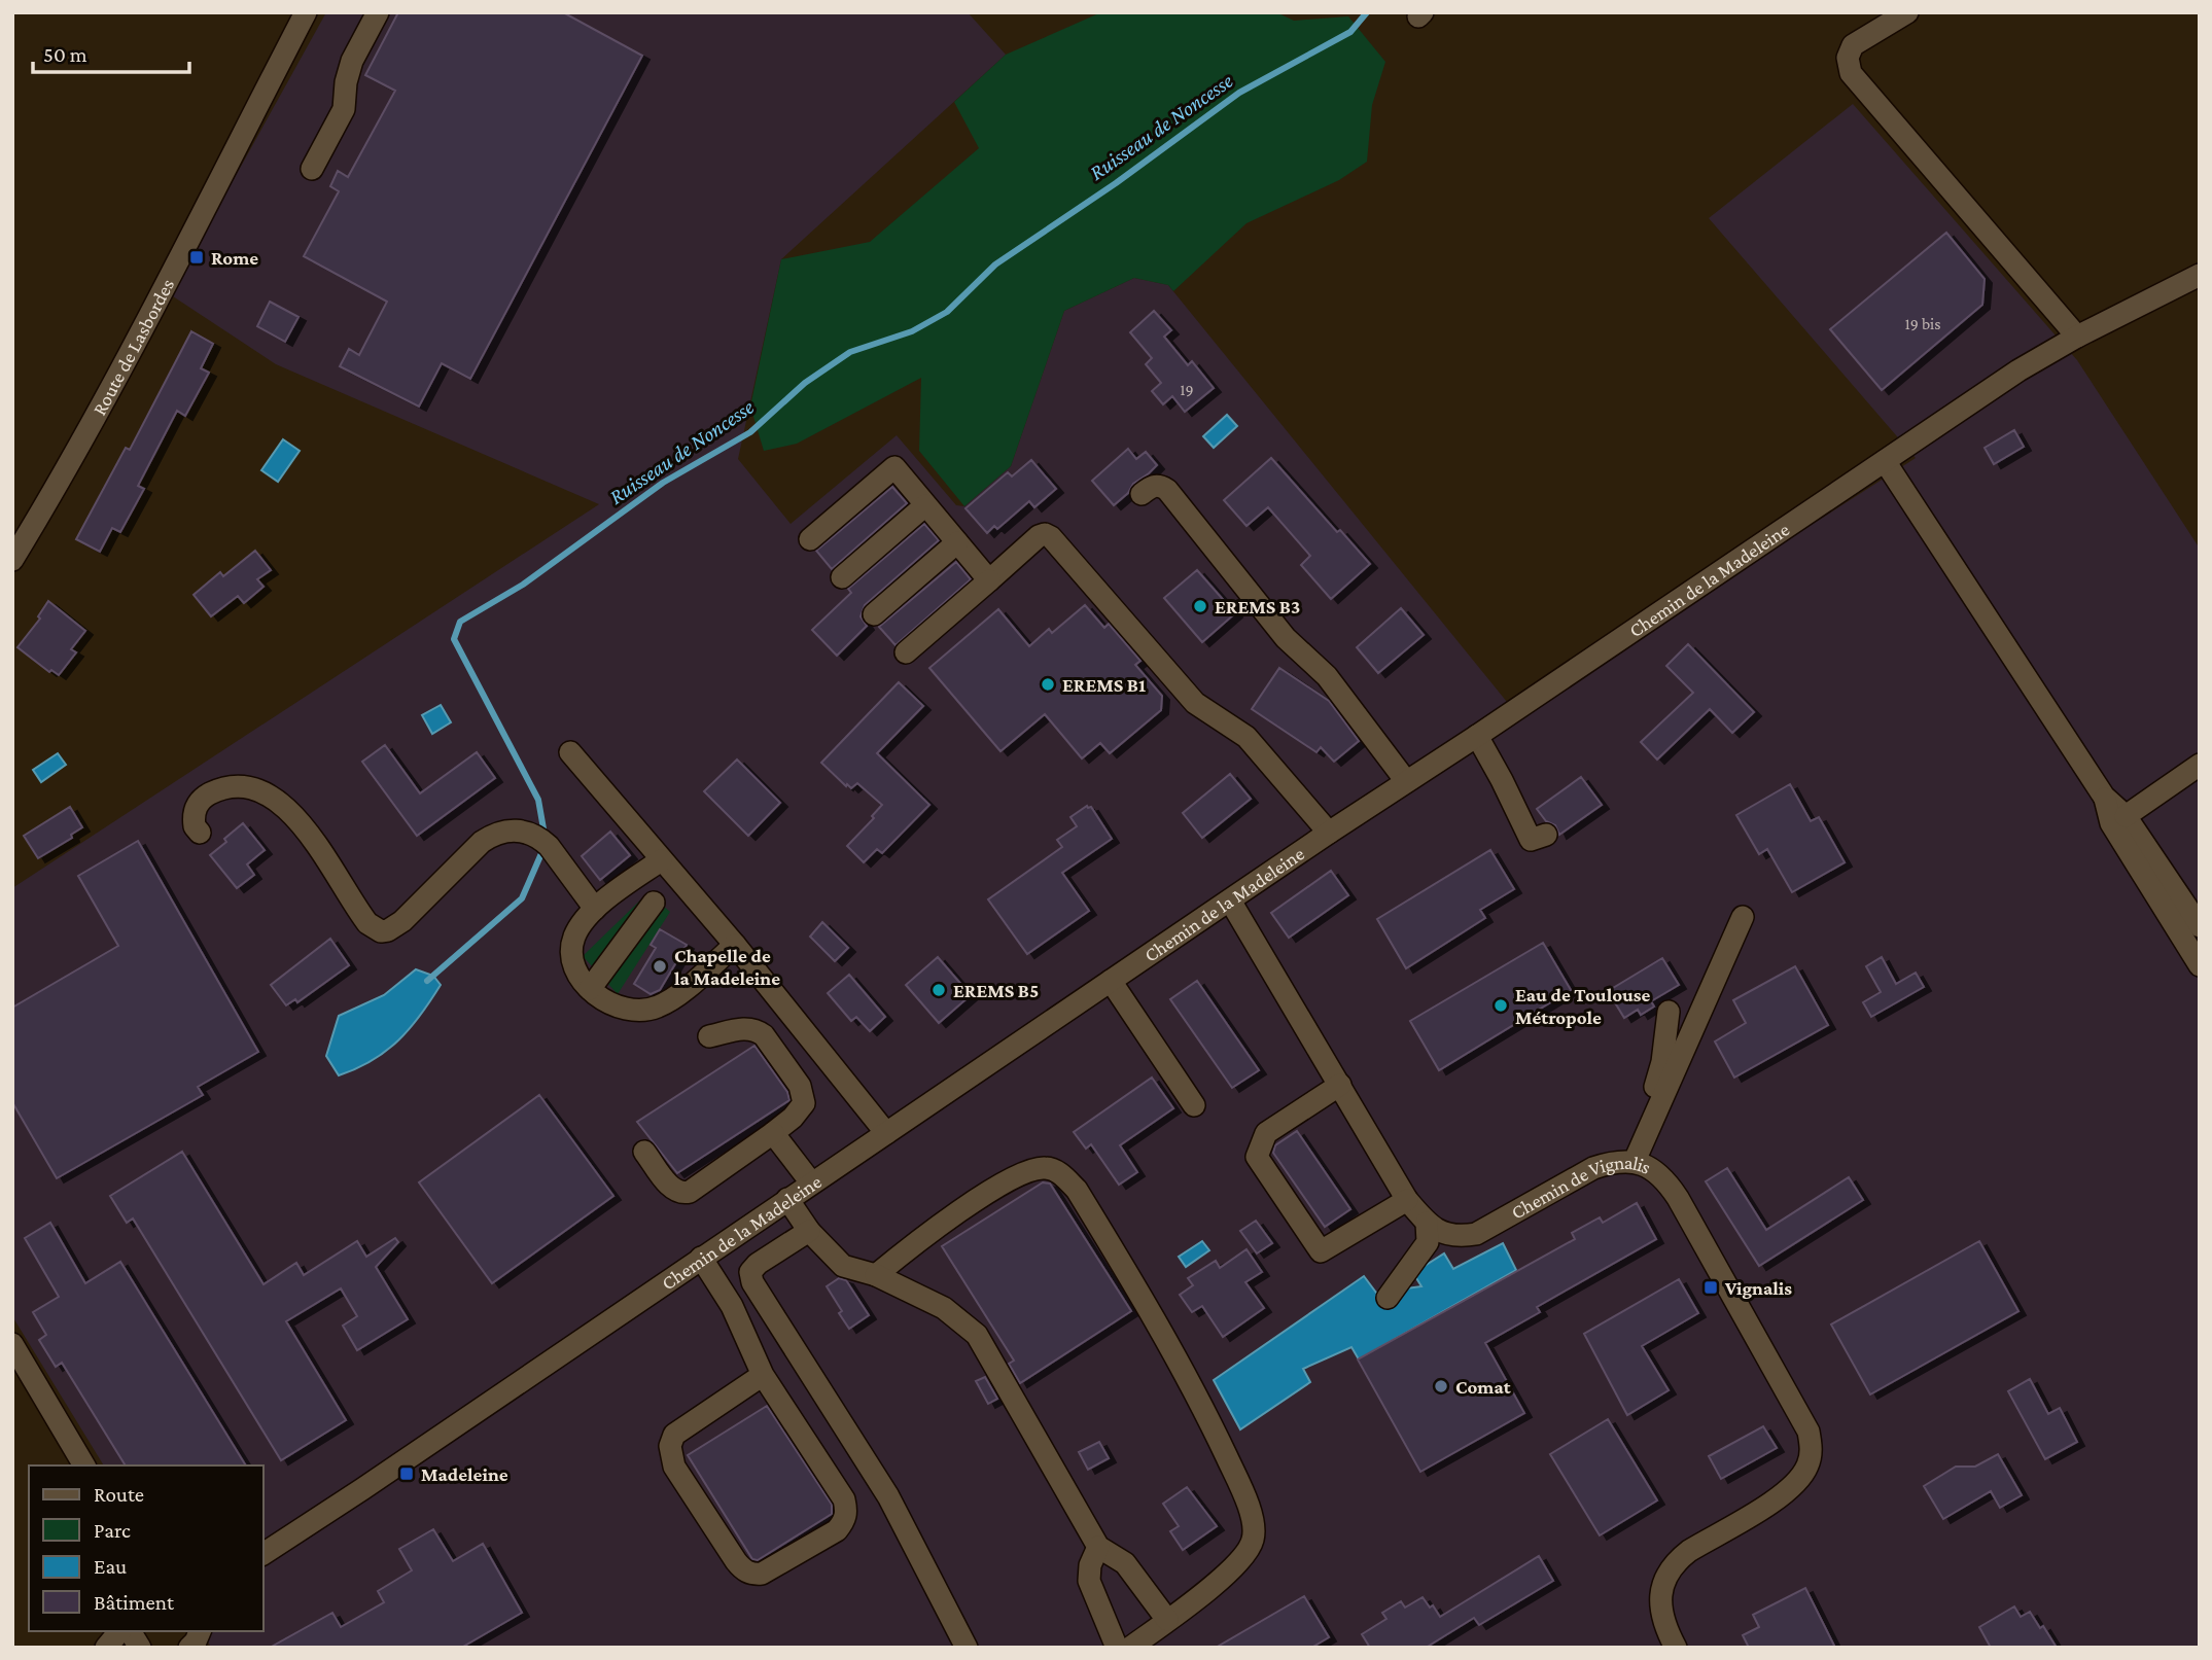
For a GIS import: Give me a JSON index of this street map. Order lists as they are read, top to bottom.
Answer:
{
  "streets": {
    "street": ["Route de Lasbordes", "Chemin de la Madeleine", "Chemin de Vignalis"]
  },
  "crossings": [
    ["Chemin de la Madeleine", "Chemin de Vignalis"]
  ],
  "water": ["Ruisseau de Noncesse"],
  "places": {
    "transit": ["Rome", "Vignalis", "Madeleine"],
    "other": [
      "EREMS B3",
      "EREMS B1",
      "Chapelle de la Madeleine",
      "EREMS B5",
      "Eau de Toulouse Métropole",
      "Comat"
    ]
  },
  "house_numbers": ["19 bis", "19"],
  "legend": [
    "Route",
    "Parc",
    "Eau",
    "Bâtiment"
  ],
  "scale_bar": "50 m"
}
